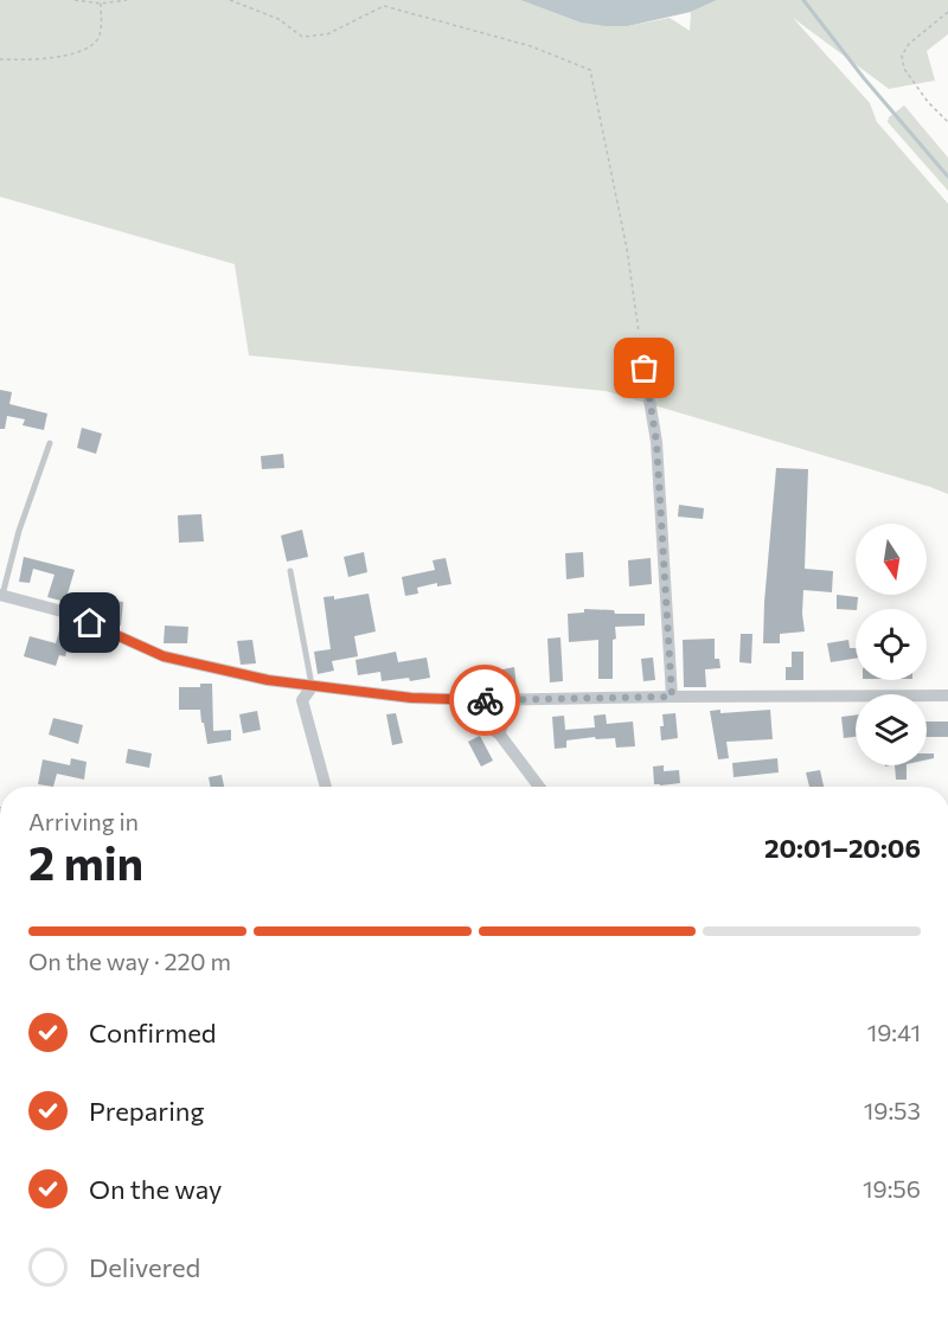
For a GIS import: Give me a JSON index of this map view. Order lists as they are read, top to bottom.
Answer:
{
  "north": "bottom",
  "page": {
    "heading": ["2 min", "Arriving in", "20:01–20:06"],
    "bar": "On the way · 220 m",
    "list": [
      ["Confirmed", "19:41"],
      ["Preparing", "19:53"],
      ["On the way", "19:56"],
      "Delivered"
    ]
  }
}
